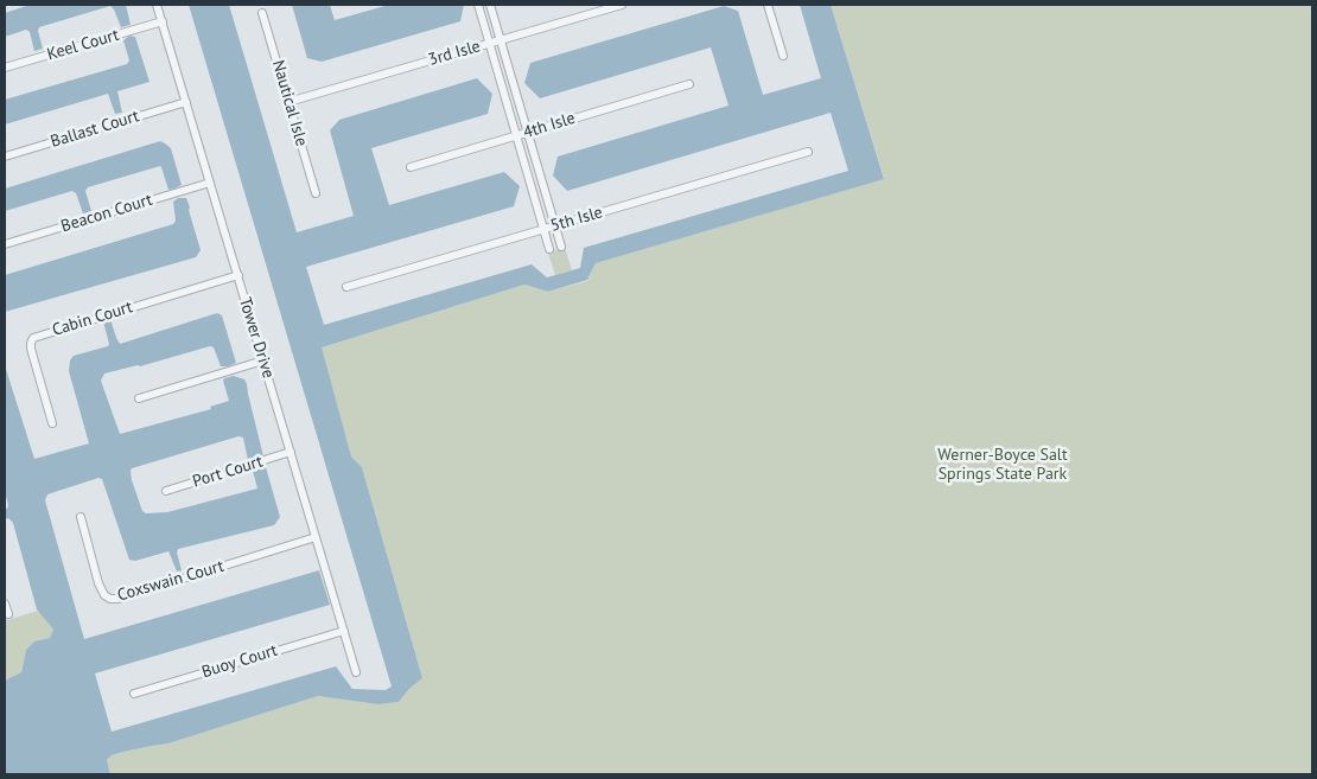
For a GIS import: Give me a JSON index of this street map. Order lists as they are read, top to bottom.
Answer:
{
  "streets": {
    "street": [
      "Keel Court",
      "3rd Isle",
      "Nautical Isle",
      "4th Isle",
      "Ballast Court",
      "Beacon Court",
      "5th Isle",
      "Cabin Court",
      "Tower Drive",
      "Port Court",
      "Coxswain Court",
      "Buoy Court"
    ]
  },
  "crossings": [
    ["Keel Court", "Tower Drive"],
    ["3rd Isle", "Nautical Isle"],
    ["Ballast Court", "Tower Drive"],
    ["Beacon Court", "Tower Drive"],
    ["Cabin Court", "Tower Drive"],
    ["Tower Drive", "Port Court"],
    ["Tower Drive", "Coxswain Court"],
    ["Tower Drive", "Buoy Court"]
  ],
  "parks": ["Werner-Boyce Salt Springs State Park"]
}
